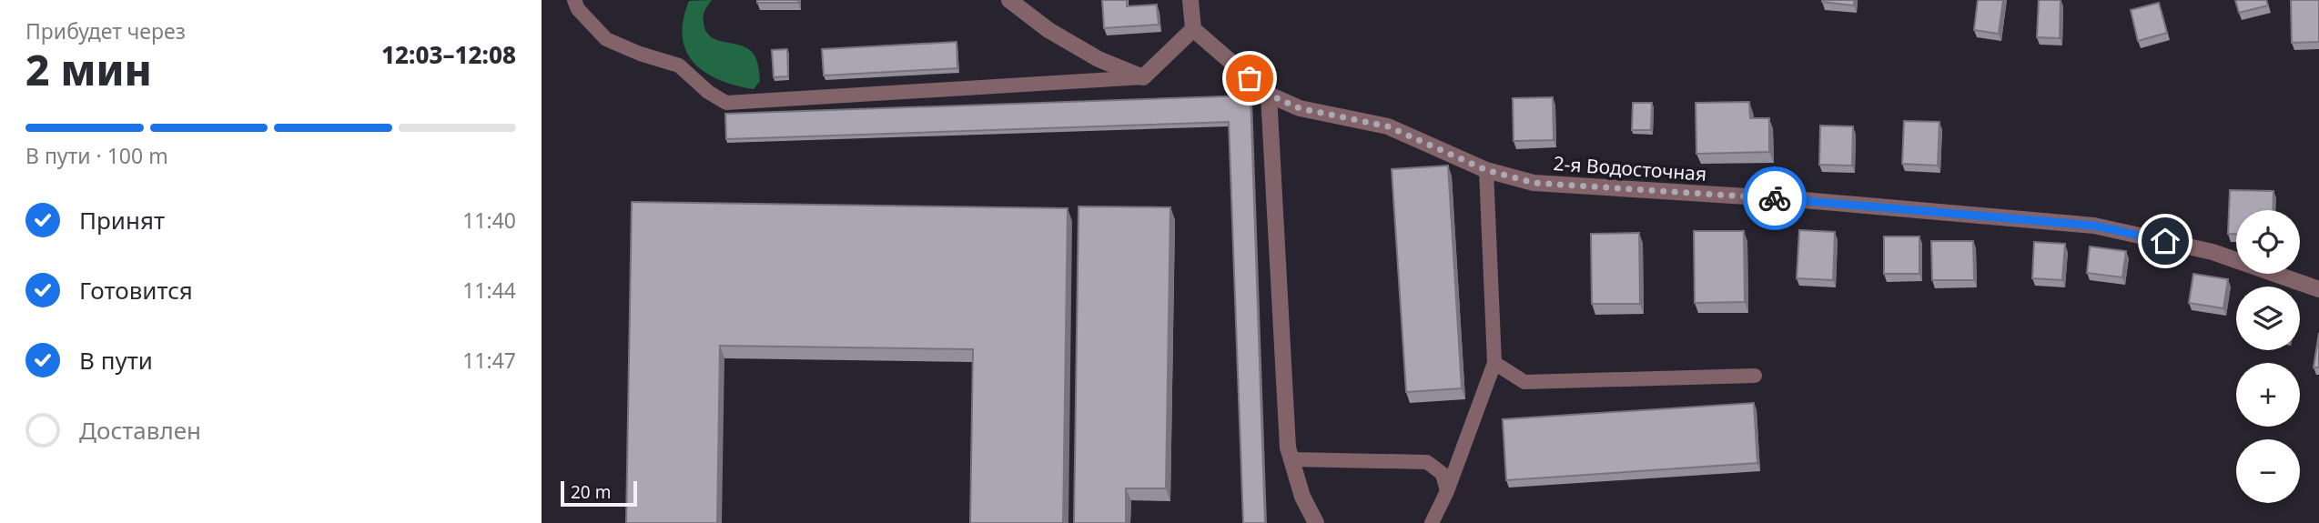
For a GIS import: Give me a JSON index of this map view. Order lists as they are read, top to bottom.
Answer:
{
  "streets": {
    "street": ["2-я Водосточная"]
  },
  "scale_bar": "20 m",
  "page": {
    "heading": ["2 мин", "Прибудет через", "12:03–12:08"],
    "bar": "В пути · 100 m",
    "list": [
      ["Принят", "11:40"],
      ["Готовится", "11:44"],
      ["В пути", "11:47"],
      "Доставлен"
    ],
    "map_buttons": ["+", "−"],
    "scale": "20 m"
  }
}
